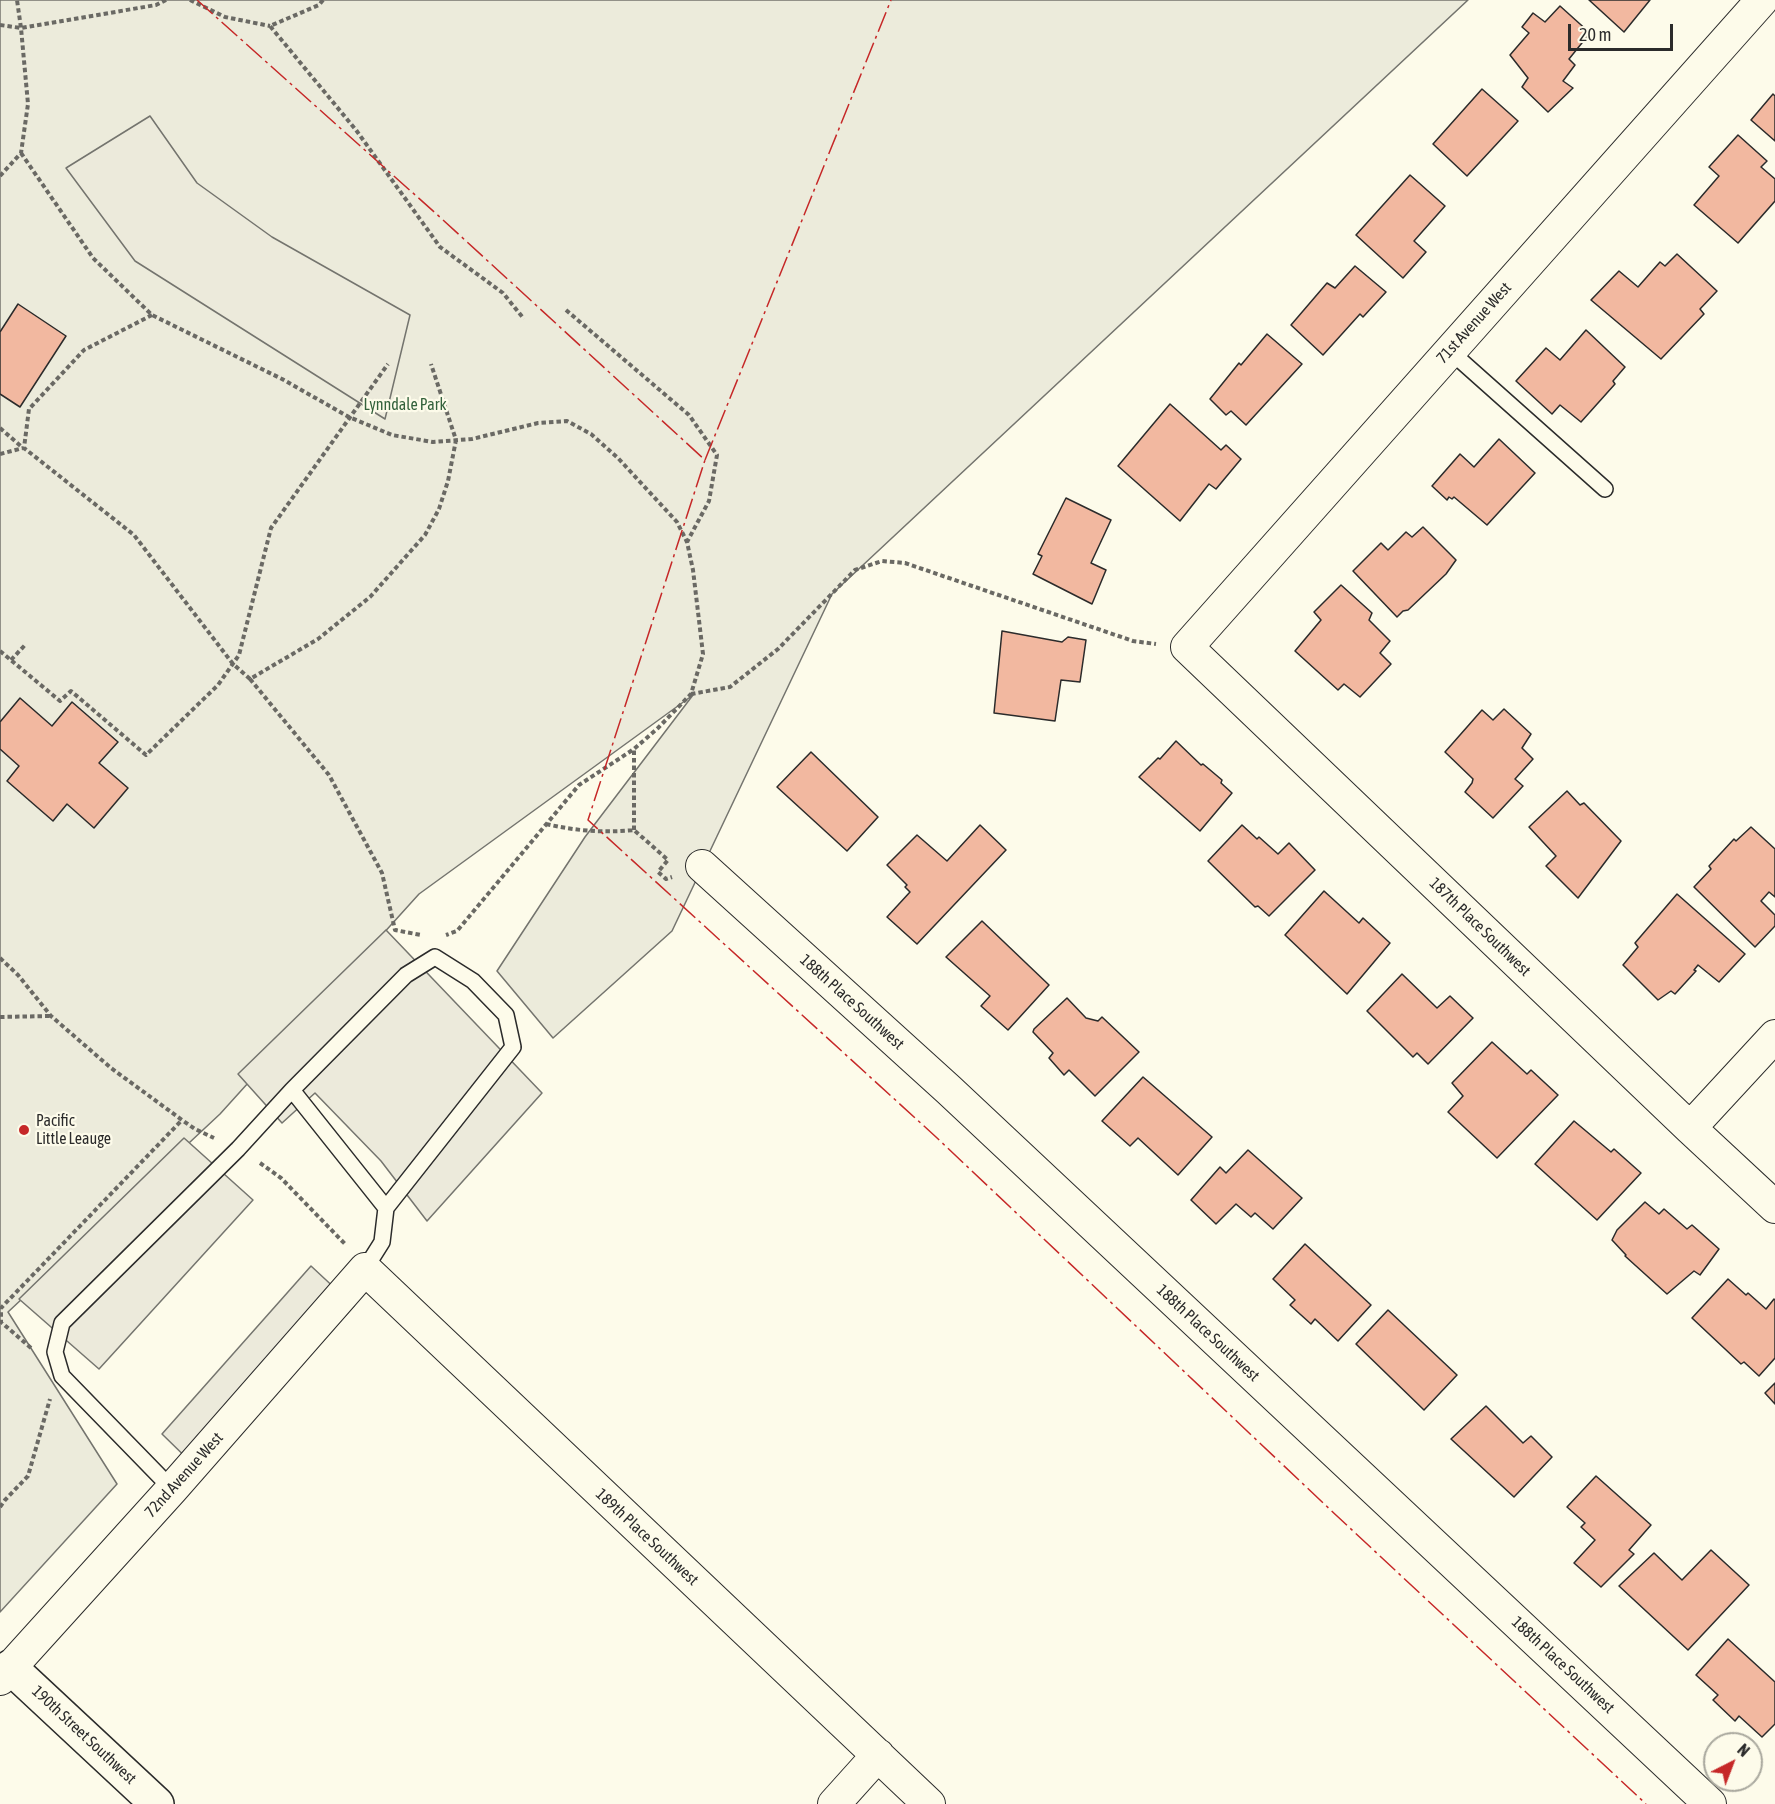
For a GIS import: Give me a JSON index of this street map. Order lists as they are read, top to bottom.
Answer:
{
  "streets": {
    "street": [
      "71st Avenue West",
      "187th Place Southwest",
      "188th Place Southwest",
      "72nd Avenue West",
      "189th Place Southwest",
      "190th Street Southwest"
    ]
  },
  "crossings": [
    ["71st Avenue West", "187th Place Southwest"],
    ["72nd Avenue West", "189th Place Southwest"],
    ["72nd Avenue West", "190th Street Southwest"]
  ],
  "parks": ["Lynndale Park"],
  "places": ["Pacific Little Leauge"],
  "scale_bar": "20 m",
  "north": "top right"
}
